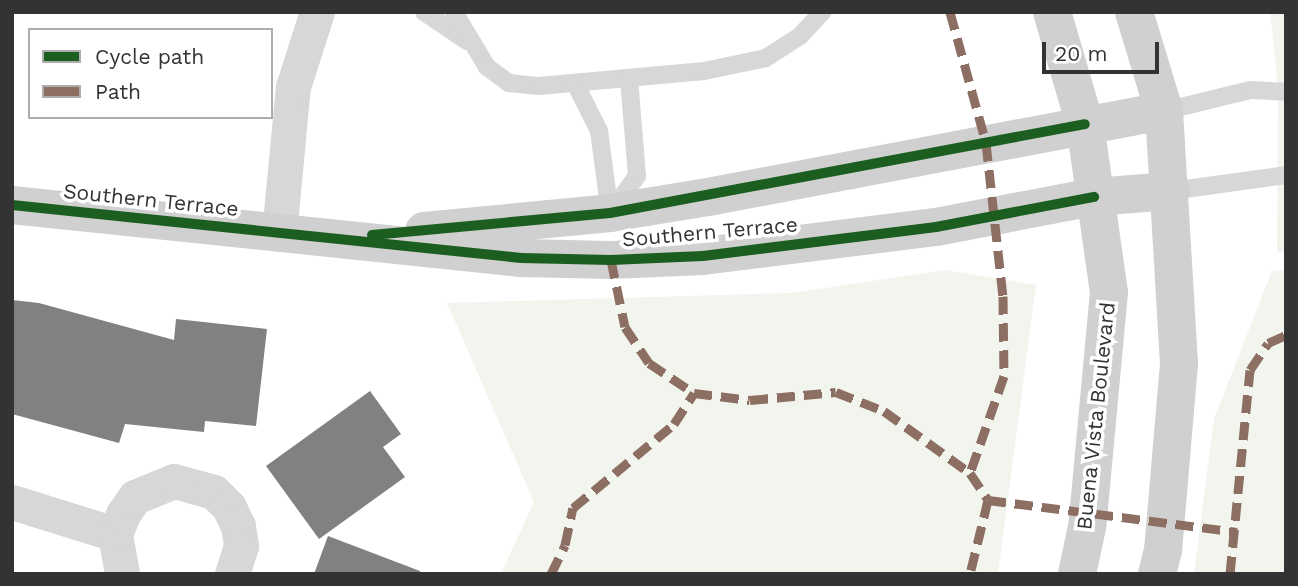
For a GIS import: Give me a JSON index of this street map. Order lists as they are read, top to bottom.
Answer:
{
  "streets": {
    "street": ["Southern Terrace", "Buena Vista Boulevard"]
  },
  "crossings": [
    ["Southern Terrace", "Buena Vista Boulevard"]
  ],
  "legend": ["Cycle path", "Path"],
  "scale_bar": "20 m"
}
